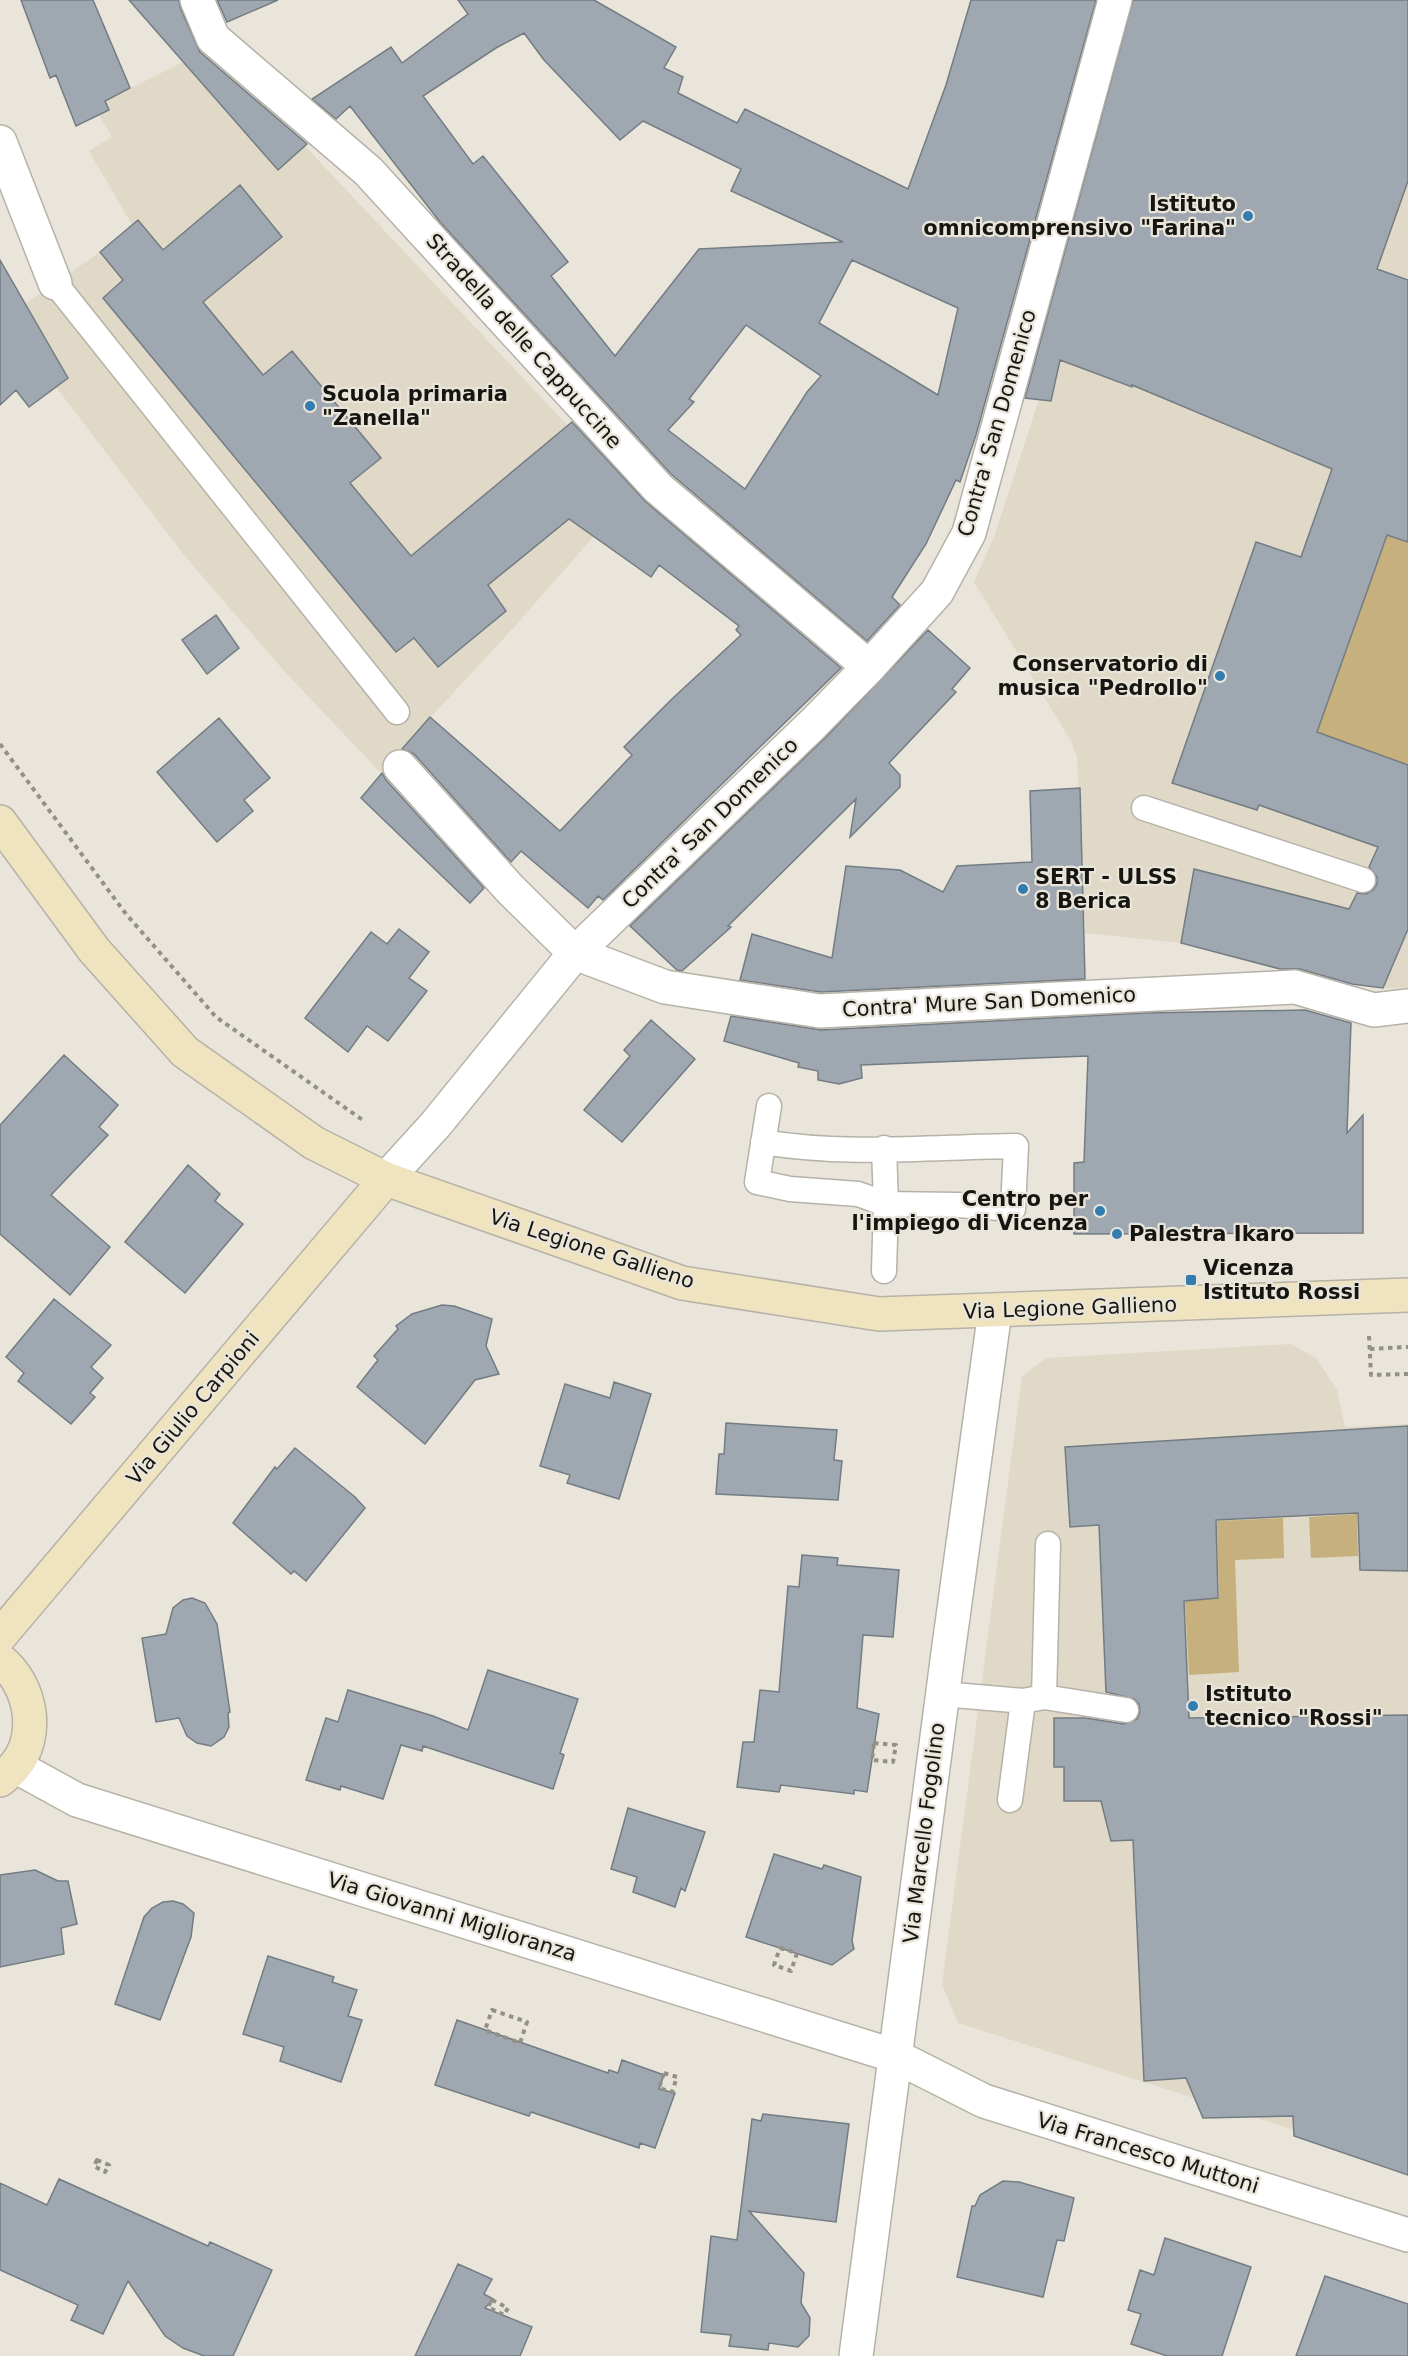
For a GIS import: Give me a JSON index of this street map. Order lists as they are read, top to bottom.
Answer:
{
  "streets": {
    "main road": ["Via Legione Gallieno", "Via Giulio Carpioni"],
    "street": [
      "Stradella delle Cappuccine",
      "Contra' San Domenico",
      "Contra' Mure San Domenico",
      "Via Marcello Fogolino",
      "Via Giovanni Miglioranza",
      "Via Francesco Muttoni"
    ]
  },
  "crossings": [
    ["Stradella delle Cappuccine", "Contra' San Domenico"],
    ["Contra' San Domenico", "Contra' Mure San Domenico"],
    ["Contra' San Domenico", "Via Legione Gallieno"],
    ["Contra' San Domenico", "Via Giulio Carpioni"],
    ["Via Legione Gallieno", "Via Giulio Carpioni"],
    ["Via Legione Gallieno", "Via Marcello Fogolino"],
    ["Via Marcello Fogolino", "Via Giovanni Miglioranza"],
    ["Via Marcello Fogolino", "Via Francesco Muttoni"],
    ["Via Giovanni Miglioranza", "Via Francesco Muttoni"]
  ],
  "places": {
    "other": [
      "Istituto omnicomprensivo \"Farina\"",
      "Scuola primaria \"Zanella\"",
      "Conservatorio di musica \"Pedrollo\"",
      "SERT - ULSS 8 Berica",
      "Centro per l'impiego di Vicenza",
      "Palestra Ikaro",
      "Istituto tecnico \"Rossi\""
    ],
    "transit": ["Vicenza Istituto Rossi"]
  }
}
